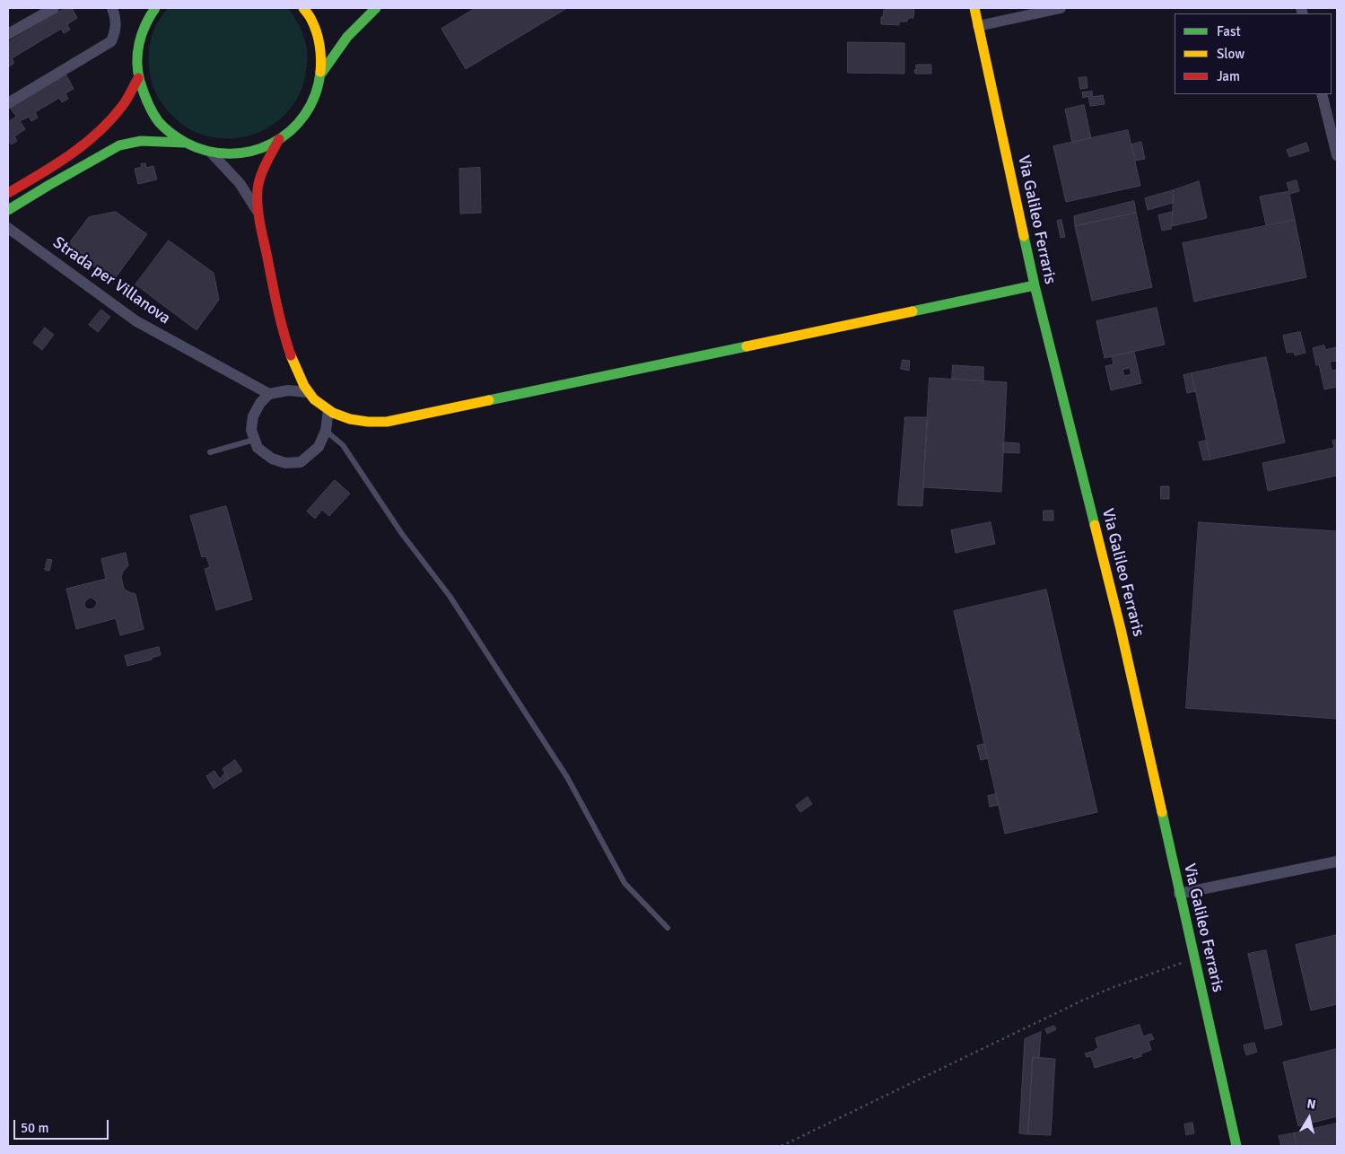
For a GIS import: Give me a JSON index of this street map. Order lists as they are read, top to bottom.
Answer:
{
  "streets": {
    "street": ["Via Galileo Ferraris", "Strada per Villanova"]
  },
  "legend": ["Fast", "Slow", "Jam"],
  "scale_bar": "50 m",
  "north": "top"
}
